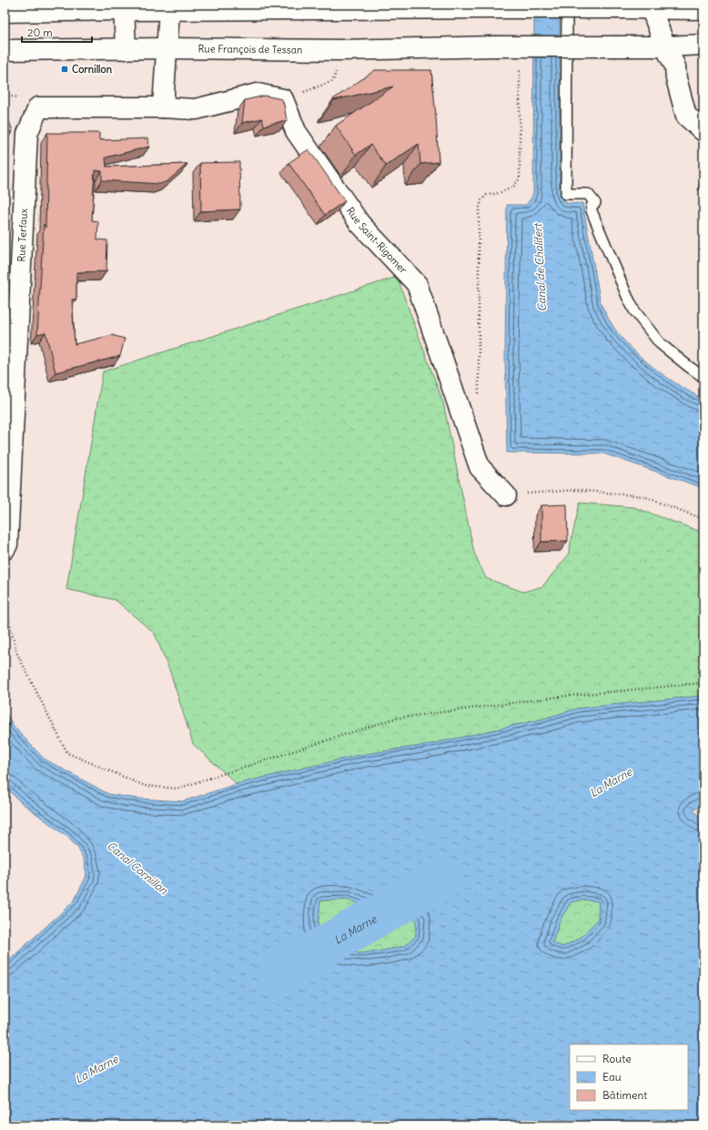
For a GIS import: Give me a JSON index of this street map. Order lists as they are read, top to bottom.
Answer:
{
  "streets": {
    "street": ["Rue François de Tessan", "Rue Terfaux", "Rue Saint-Rigomer"]
  },
  "water": ["Canal de Chalifert", "La Marne", "Canal Cornillon"],
  "places": {
    "transit": ["Cornillon"]
  },
  "legend": ["Route", "Eau", "Bâtiment"],
  "scale_bar": "20 m"
}
